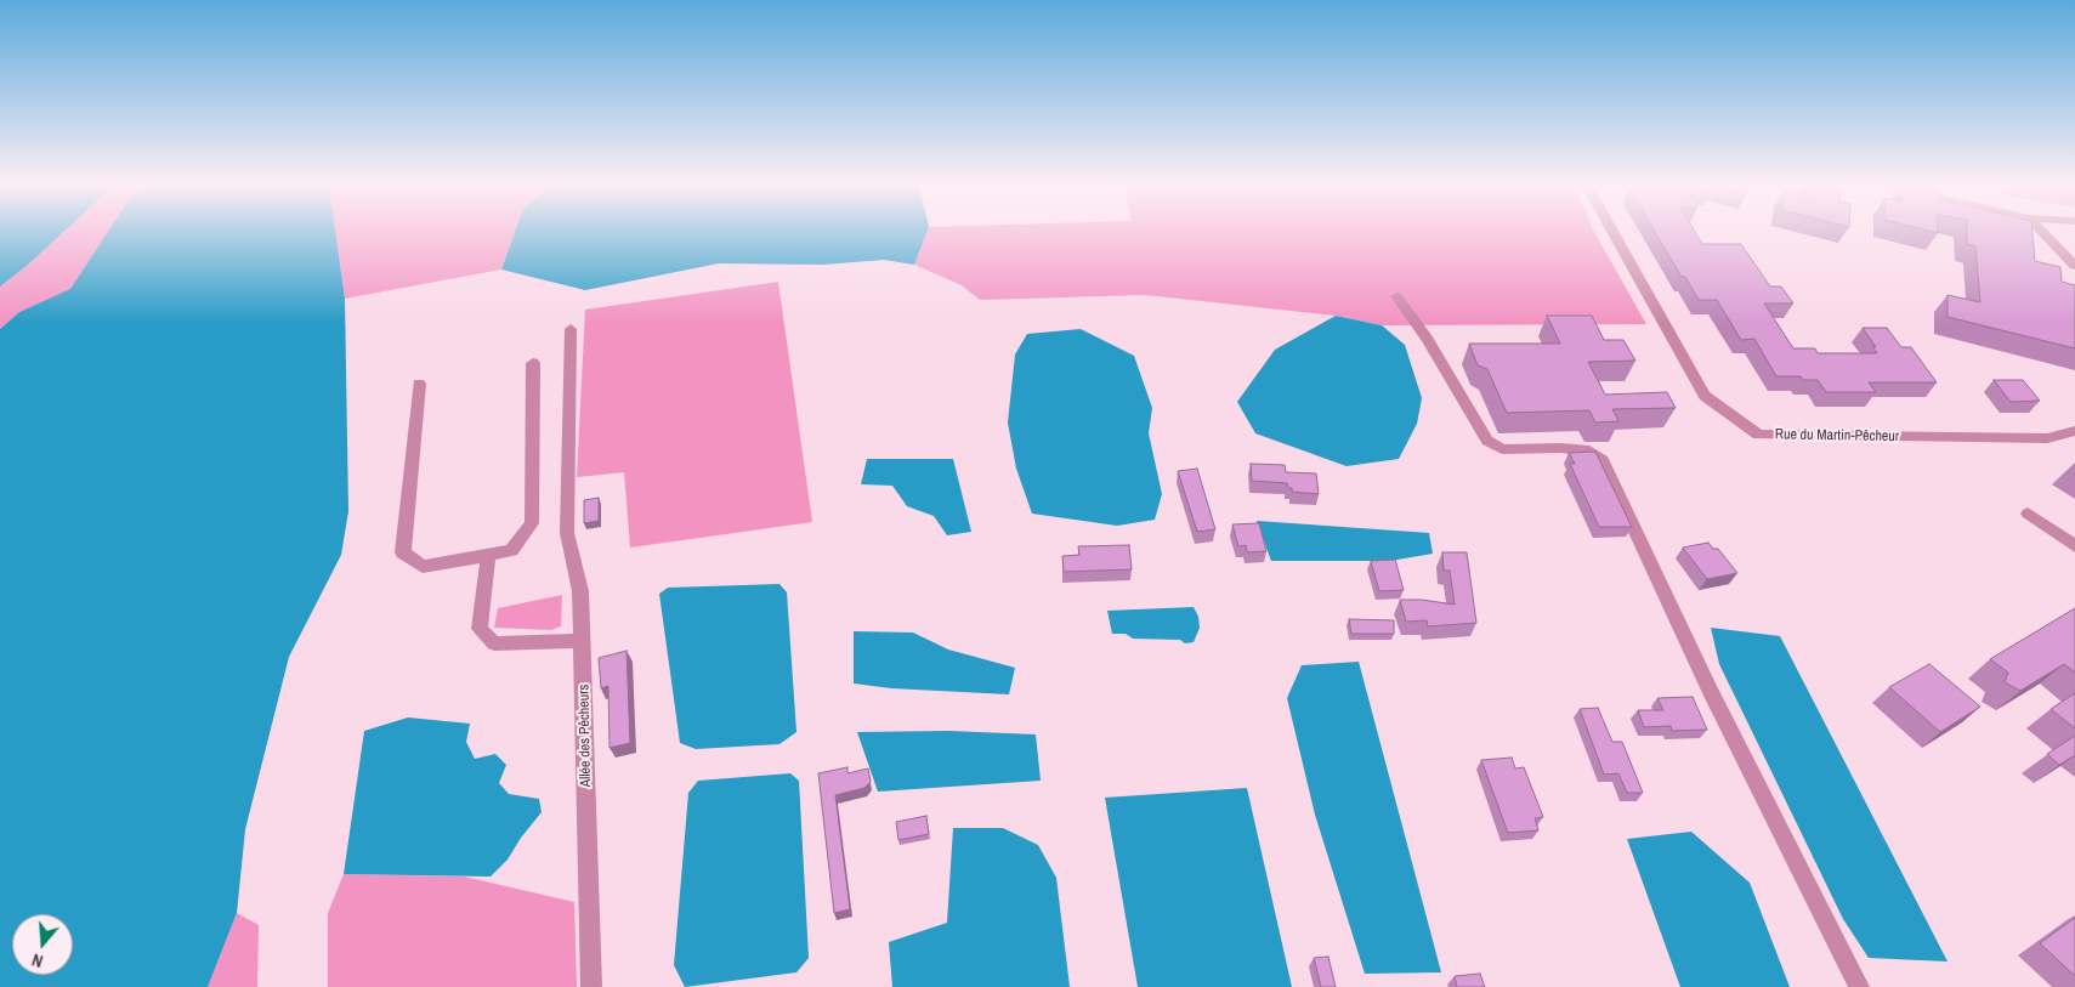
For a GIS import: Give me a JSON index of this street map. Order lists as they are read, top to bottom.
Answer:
{
  "streets": {
    "street": ["Rue du Martin-Pêcheur", "Allée des Pêcheurs"]
  },
  "north": "bottom"
}
